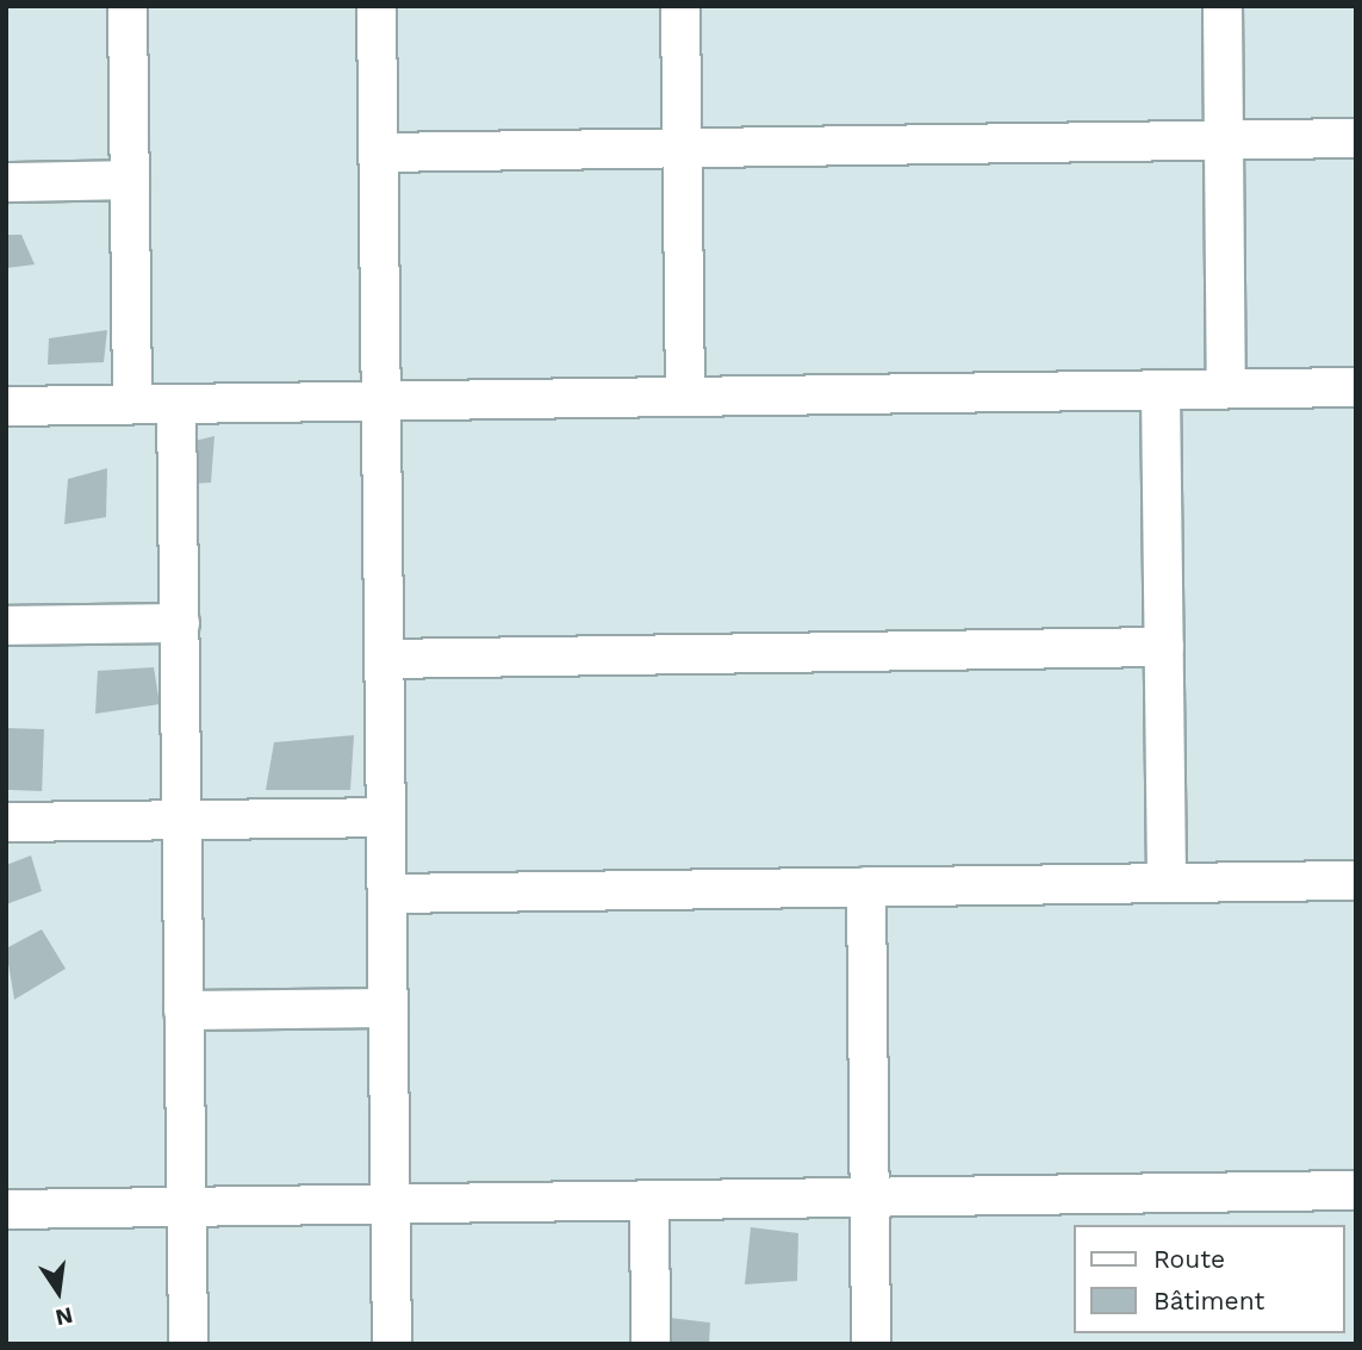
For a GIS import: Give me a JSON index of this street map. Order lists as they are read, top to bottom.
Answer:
{
  "legend": ["Route", "Bâtiment"],
  "north": "bottom"
}
